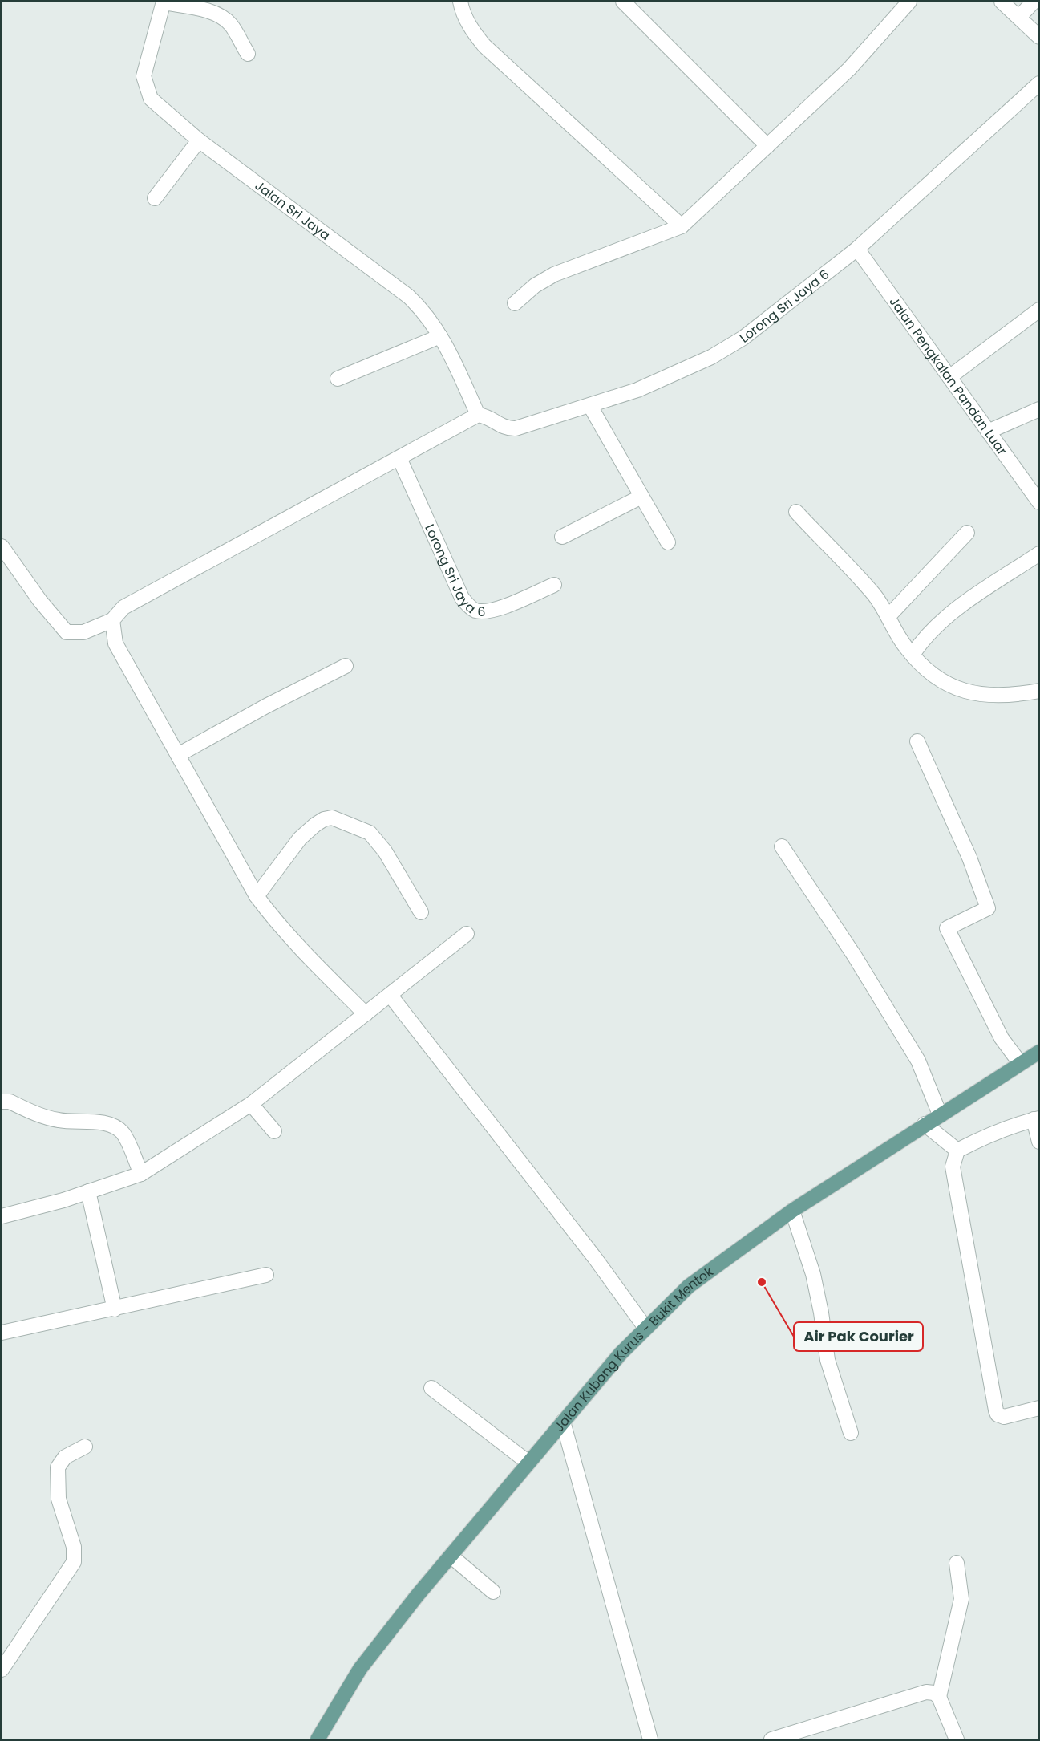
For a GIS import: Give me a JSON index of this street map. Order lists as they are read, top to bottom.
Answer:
{
  "streets": {
    "main road": ["Jalan Kubang Kurus - Bukit Mentok"],
    "street": ["Jalan Sri Jaya", "Lorong Sri Jaya 6", "Jalan Pengkalan Pandan Luar"]
  },
  "crossings": [
    ["Jalan Sri Jaya", "Lorong Sri Jaya 6"],
    ["Lorong Sri Jaya 6", "Jalan Pengkalan Pandan Luar"]
  ],
  "places": ["Air Pak Courier"]
}
